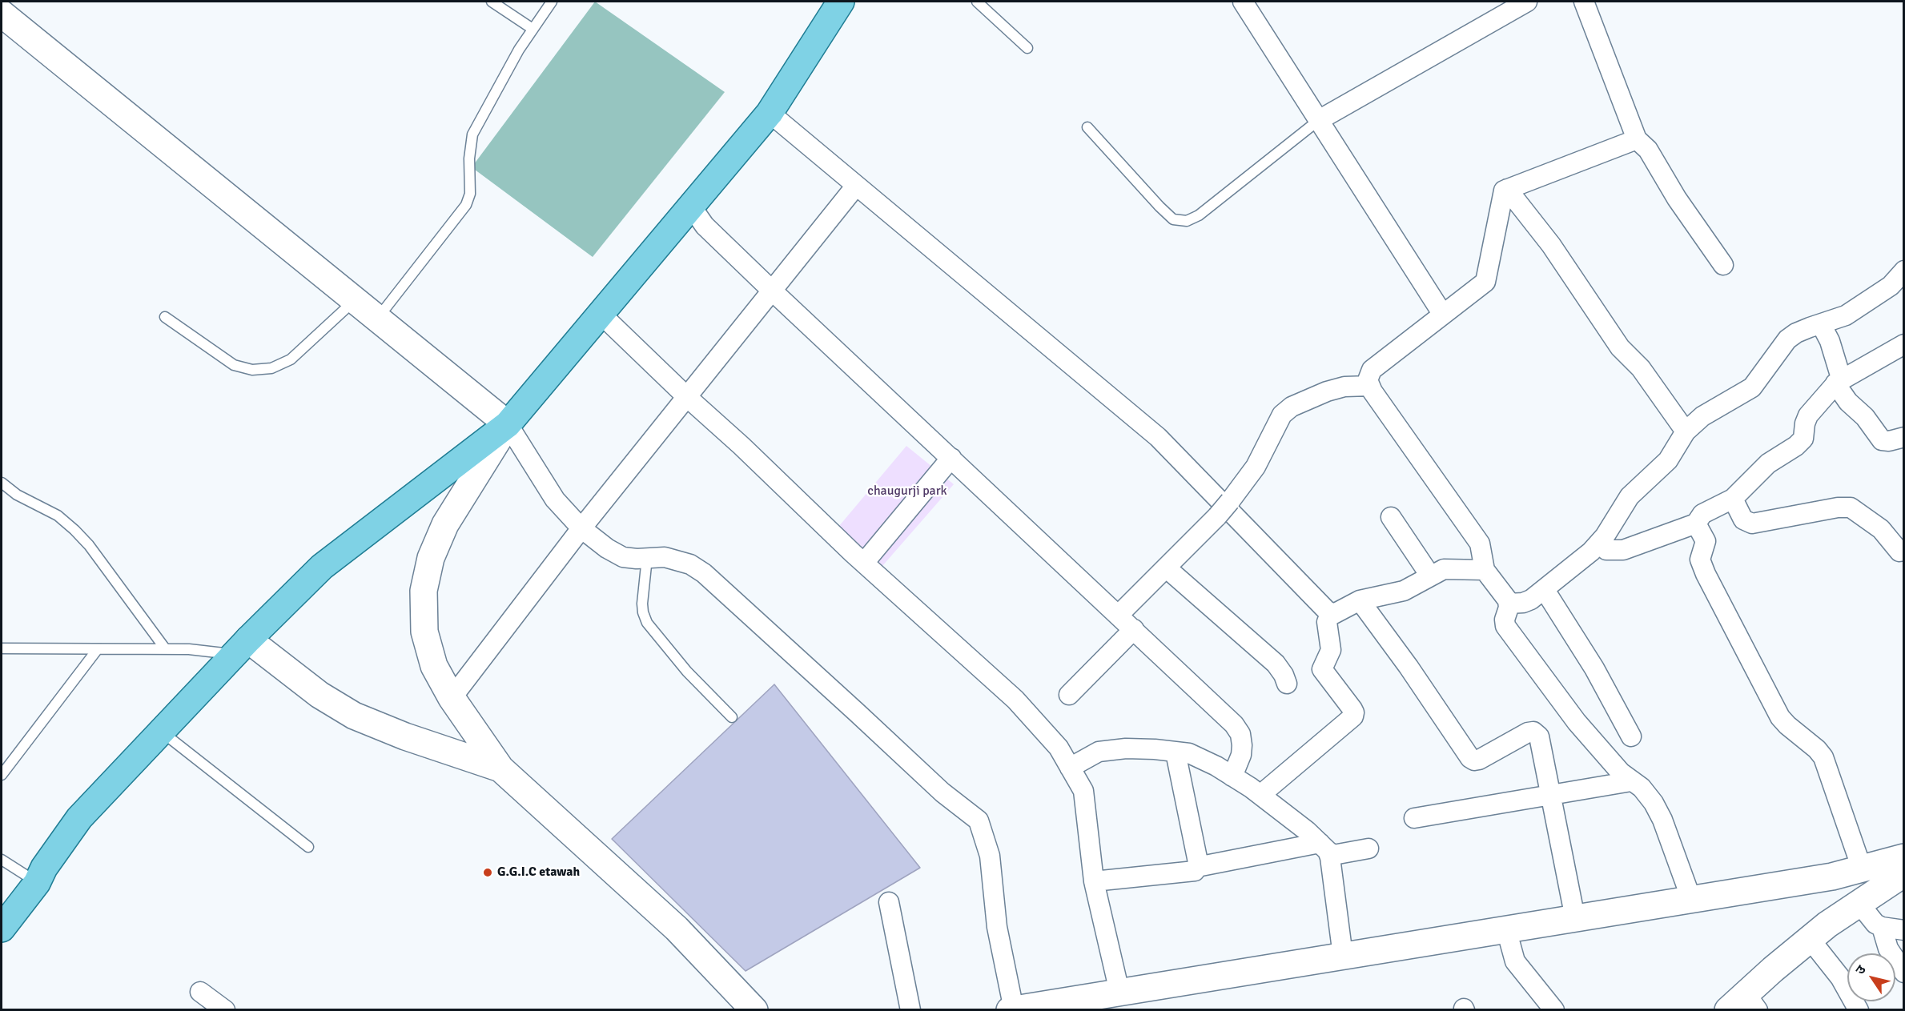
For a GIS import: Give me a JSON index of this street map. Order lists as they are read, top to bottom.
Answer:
{
  "parks": ["chaugurji park"],
  "places": ["G.G.I.C etawah"],
  "north": "top left"
}
